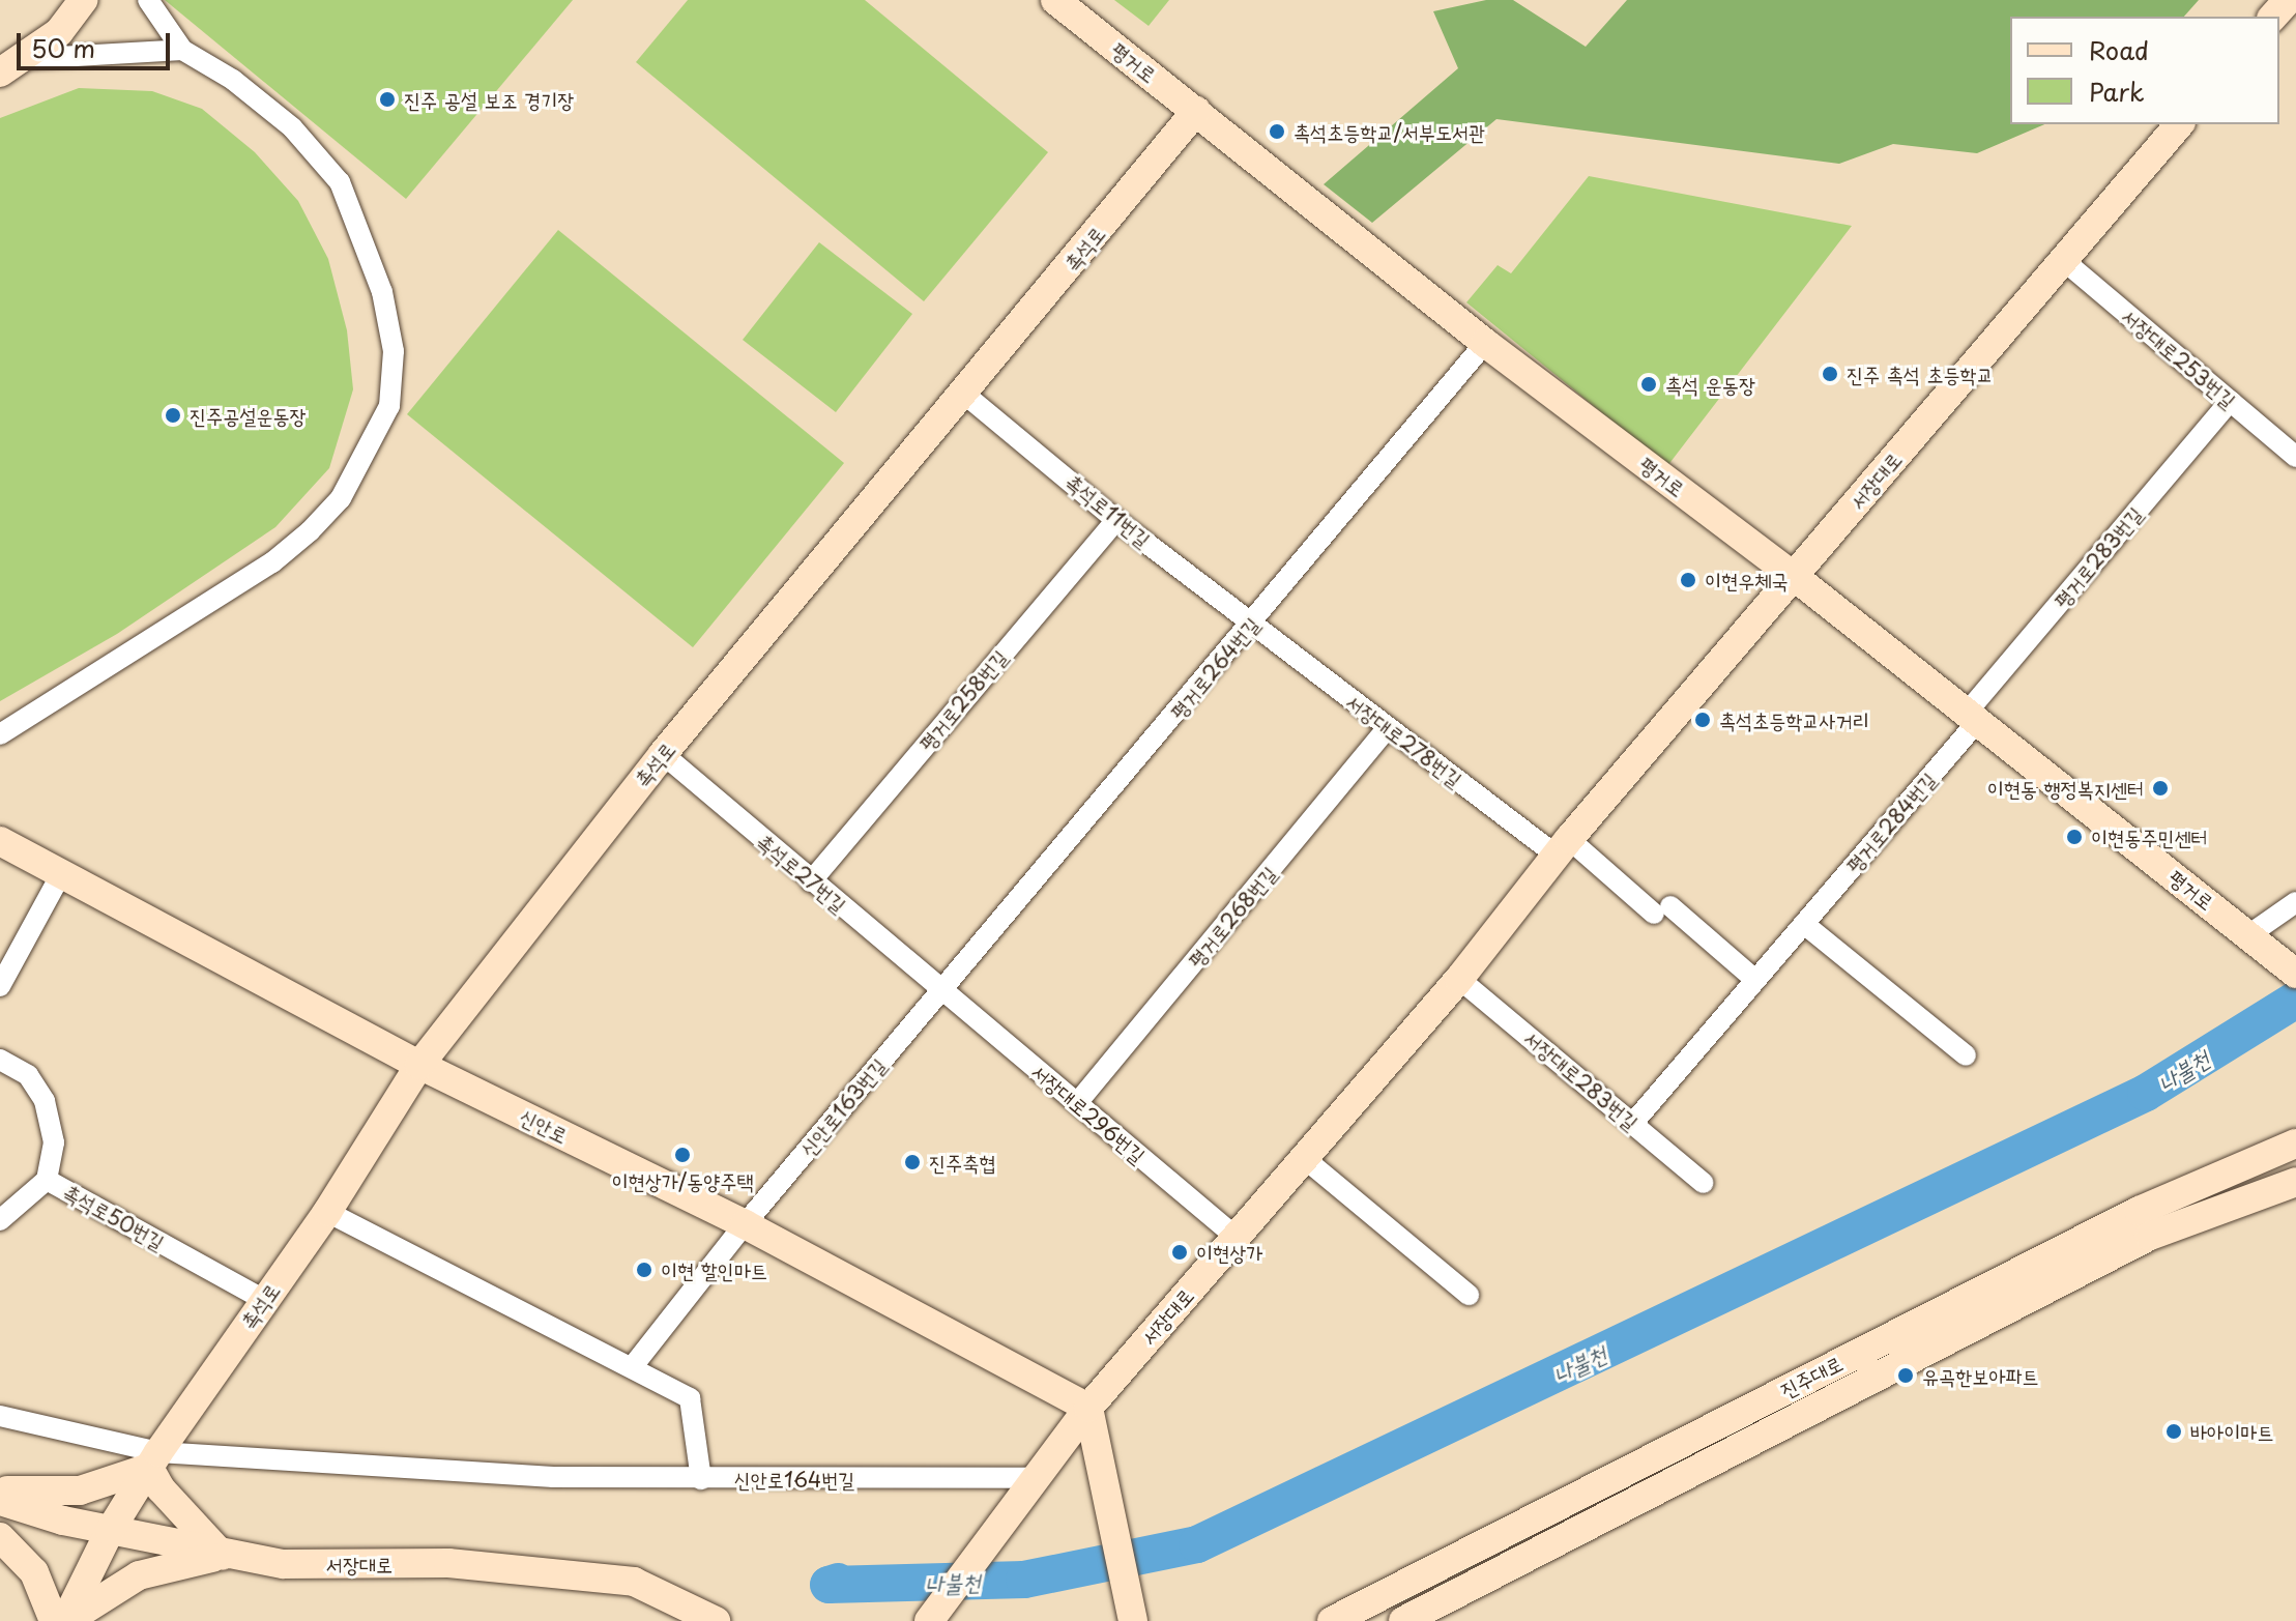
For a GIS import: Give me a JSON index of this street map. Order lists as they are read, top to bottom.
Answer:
{
  "streets": {
    "street": [
      "평거로",
      "촉석로",
      "서장대로253번길",
      "서장대로",
      "촉석로11번길",
      "평거로283번길",
      "평거로264번길",
      "평거로258번길",
      "서장대로278번길",
      "평거로284번길",
      "촉석로27번길",
      "평거로268번길",
      "서장대로283번길",
      "신안로163번길",
      "서장대로296번길",
      "신안로",
      "촉석로50번길",
      "진주대로",
      "신안로164번길"
    ]
  },
  "crossings": [
    ["평거로", "촉석로"],
    ["평거로", "서장대로"],
    ["평거로", "평거로283번길"],
    ["평거로", "평거로264번길"],
    ["평거로", "평거로284번길"],
    ["촉석로", "서장대로"],
    ["촉석로", "촉석로11번길"],
    ["촉석로", "촉석로27번길"],
    ["촉석로", "신안로"],
    ["촉석로", "촉석로50번길"],
    ["서장대로253번길", "서장대로"],
    ["서장대로253번길", "평거로283번길"],
    ["서장대로", "서장대로278번길"],
    ["서장대로", "서장대로283번길"],
    ["서장대로", "서장대로296번길"],
    ["서장대로", "신안로"],
    ["서장대로", "신안로164번길"],
    ["촉석로11번길", "평거로264번길"],
    ["촉석로11번길", "평거로258번길"],
    ["촉석로11번길", "서장대로278번길"],
    ["평거로283번길", "평거로284번길"],
    ["평거로264번길", "서장대로278번길"],
    ["평거로264번길", "촉석로27번길"],
    ["평거로264번길", "신안로163번길"],
    ["평거로264번길", "서장대로296번길"],
    ["평거로258번길", "촉석로27번길"],
    ["서장대로278번길", "평거로268번길"],
    ["평거로284번길", "서장대로283번길"],
    ["촉석로27번길", "신안로163번길"],
    ["촉석로27번길", "서장대로296번길"],
    ["평거로268번길", "서장대로296번길"],
    ["신안로163번길", "서장대로296번길"],
    ["신안로163번길", "신안로"]
  ],
  "water": ["나불천"],
  "places": [
    "진주 공설 보조 경기장",
    "촉석초등학교/서부도서관",
    "진주 촉석 초등학교",
    "촉석 운동장",
    "진주공설운동장",
    "이현우체국",
    "촉석초등학교사거리",
    "이현동 행정복지센터",
    "이현동주민센터",
    "이현상가/동양주택",
    "진주축협",
    "이현상가",
    "이현 할인마트",
    "유곡한보아파트",
    "바아이마트"
  ],
  "legend": ["Road", "Park"],
  "scale_bar": "50 m"
}
